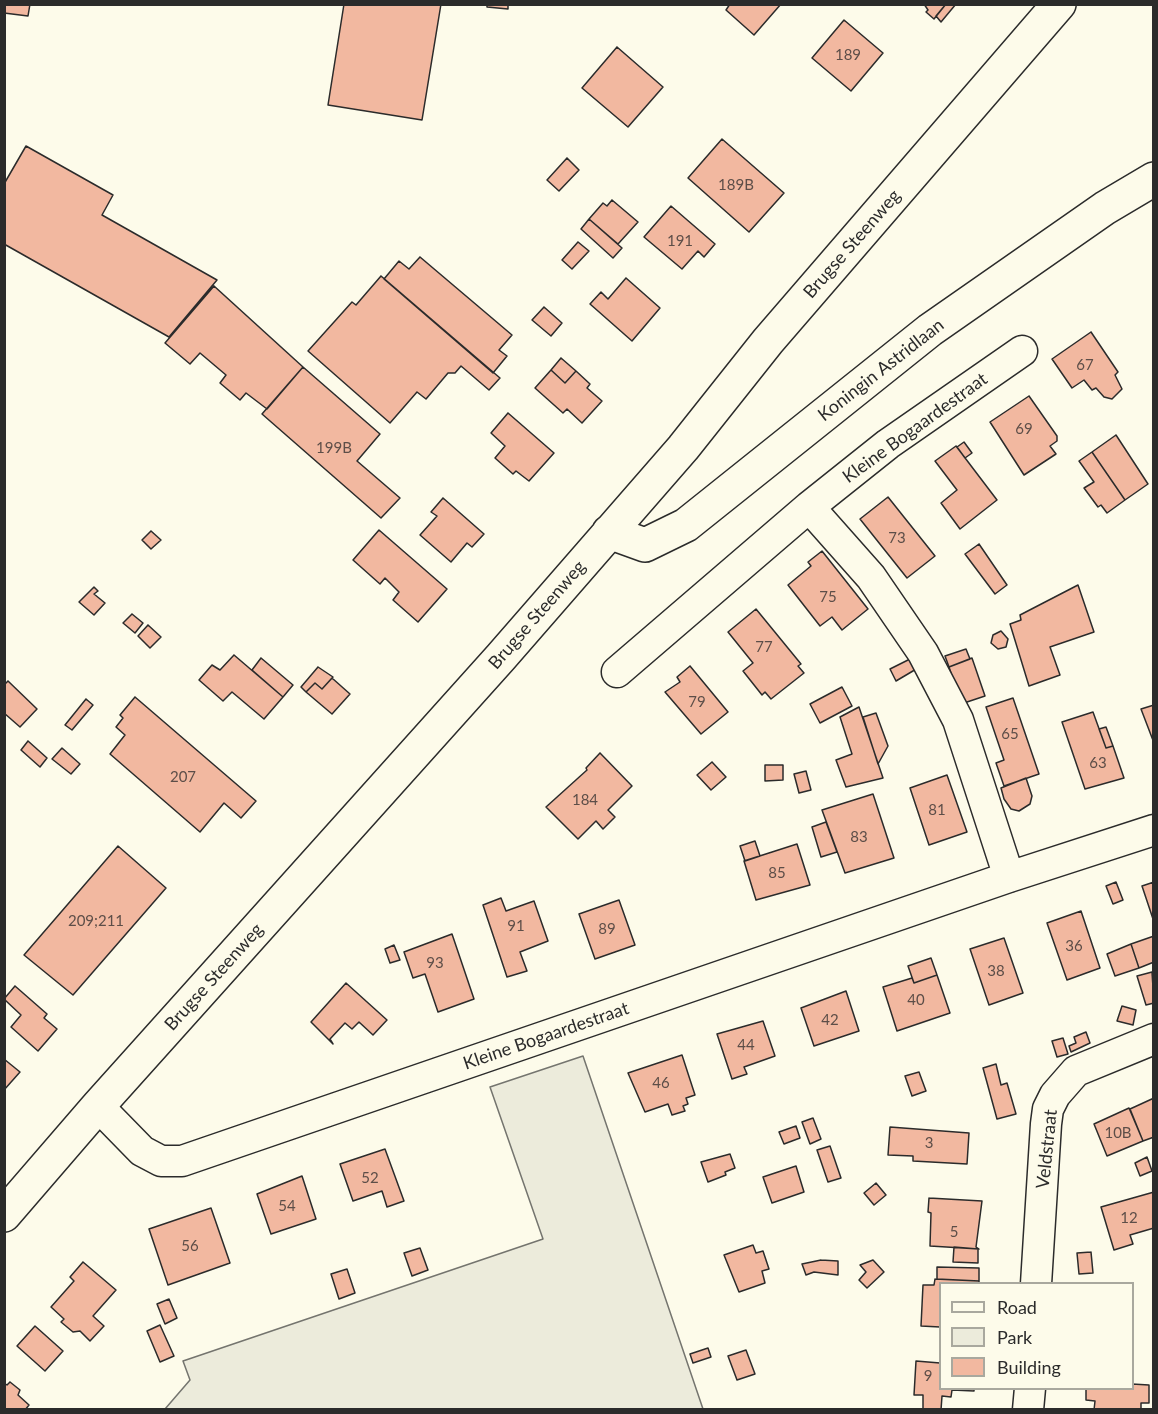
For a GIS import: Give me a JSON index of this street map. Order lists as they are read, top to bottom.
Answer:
{
  "streets": {
    "main road": ["Brugse Steenweg", "Koningin Astridlaan"],
    "street": ["Kleine Bogaardestraat", "Veldstraat"]
  },
  "crossings": [
    ["Brugse Steenweg", "Koningin Astridlaan"],
    ["Brugse Steenweg", "Kleine Bogaardestraat"]
  ],
  "house_numbers": [
    "189",
    "189B",
    "191",
    "67",
    "69",
    "199B",
    "73",
    "75",
    "77",
    "79",
    "65",
    "63",
    "207",
    "184",
    "81",
    "83",
    "85",
    "209;211",
    "91",
    "89",
    "36",
    "93",
    "38",
    "40",
    "42",
    "44",
    "46",
    "10B",
    "3",
    "52",
    "54",
    "12",
    "5",
    "56",
    "9"
  ],
  "legend": ["Road", "Park", "Building"]
}
